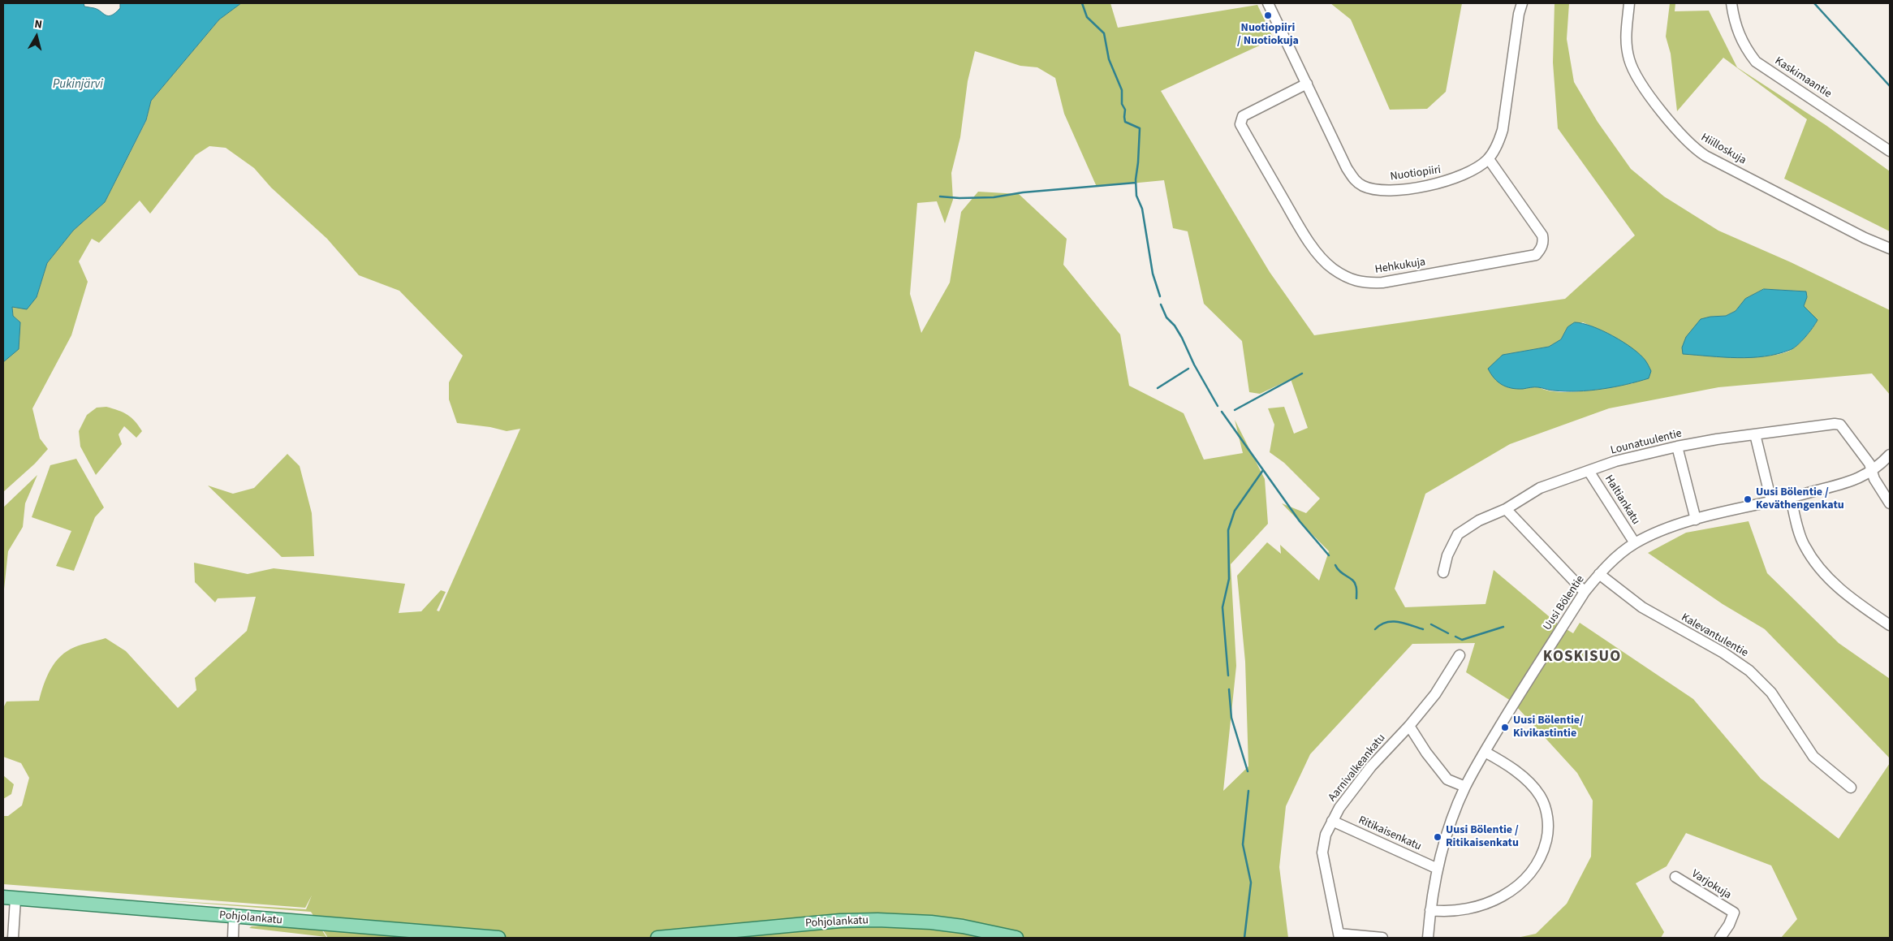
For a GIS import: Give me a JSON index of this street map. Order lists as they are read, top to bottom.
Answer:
{
  "streets": {
    "main road": ["Pohjolankatu"],
    "street": [
      "Kaskimaantie",
      "Hiilloskuja",
      "Nuotiopiiri",
      "Hehkukuja",
      "Lounatuulentie",
      "Haltiankatu",
      "Uusi Bölentie",
      "Kalevantulentie",
      "Aarnivalkeankatu",
      "Ritikaisenkatu",
      "Varjokuja"
    ]
  },
  "crossings": [
    ["Nuotiopiiri", "Hehkukuja"],
    ["Lounatuulentie", "Haltiankatu"],
    ["Lounatuulentie", "Uusi Bölentie"],
    ["Haltiankatu", "Uusi Bölentie"],
    ["Uusi Bölentie", "Kalevantulentie"],
    ["Uusi Bölentie", "Ritikaisenkatu"],
    ["Aarnivalkeankatu", "Ritikaisenkatu"]
  ],
  "districts": ["KOSKISUO"],
  "water": ["Pukinjärvi"],
  "places": [
    "Nuotiopiiri / Nuotiokuja",
    "Uusi Bölentie / Keväthengenkatu",
    "Uusi Bölentie/ Kivikastintie",
    "Uusi Bölentie / Ritikaisenkatu"
  ],
  "north": "top"
}
